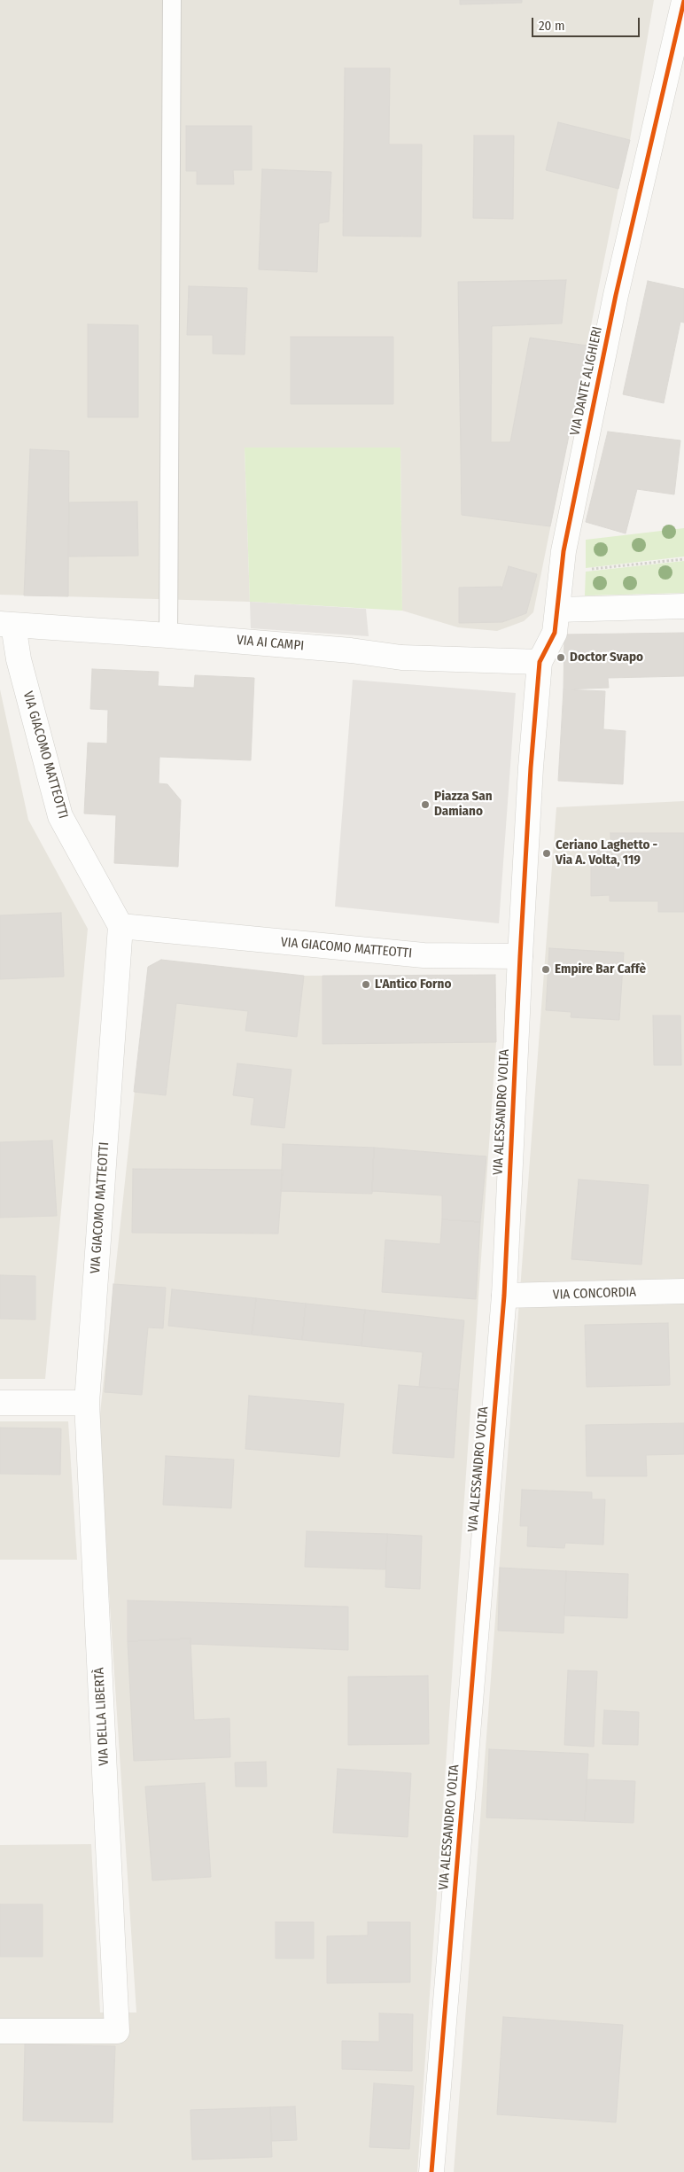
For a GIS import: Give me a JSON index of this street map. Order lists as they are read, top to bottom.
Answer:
{
  "streets": {
    "street": [
      "VIA DANTE ALIGHIERI",
      "VIA AI CAMPI",
      "VIA GIACOMO MATTEOTTI",
      "VIA ALESSANDRO VOLTA",
      "VIA CONCORDIA",
      "VIA DELLA LIBERTÀ"
    ]
  },
  "crossings": [
    ["VIA DANTE ALIGHIERI", "VIA AI CAMPI"],
    ["VIA DANTE ALIGHIERI", "VIA ALESSANDRO VOLTA"],
    ["VIA AI CAMPI", "VIA GIACOMO MATTEOTTI"],
    ["VIA GIACOMO MATTEOTTI", "VIA ALESSANDRO VOLTA"],
    ["VIA GIACOMO MATTEOTTI", "VIA DELLA LIBERTÀ"],
    ["VIA ALESSANDRO VOLTA", "VIA CONCORDIA"]
  ],
  "places": [
    "Doctor Svapo",
    "Piazza San Damiano",
    "Ceriano Laghetto - Via A. Volta, 119",
    "Empire Bar Caffè",
    "L'Antico Forno"
  ],
  "scale_bar": "20 m"
}
